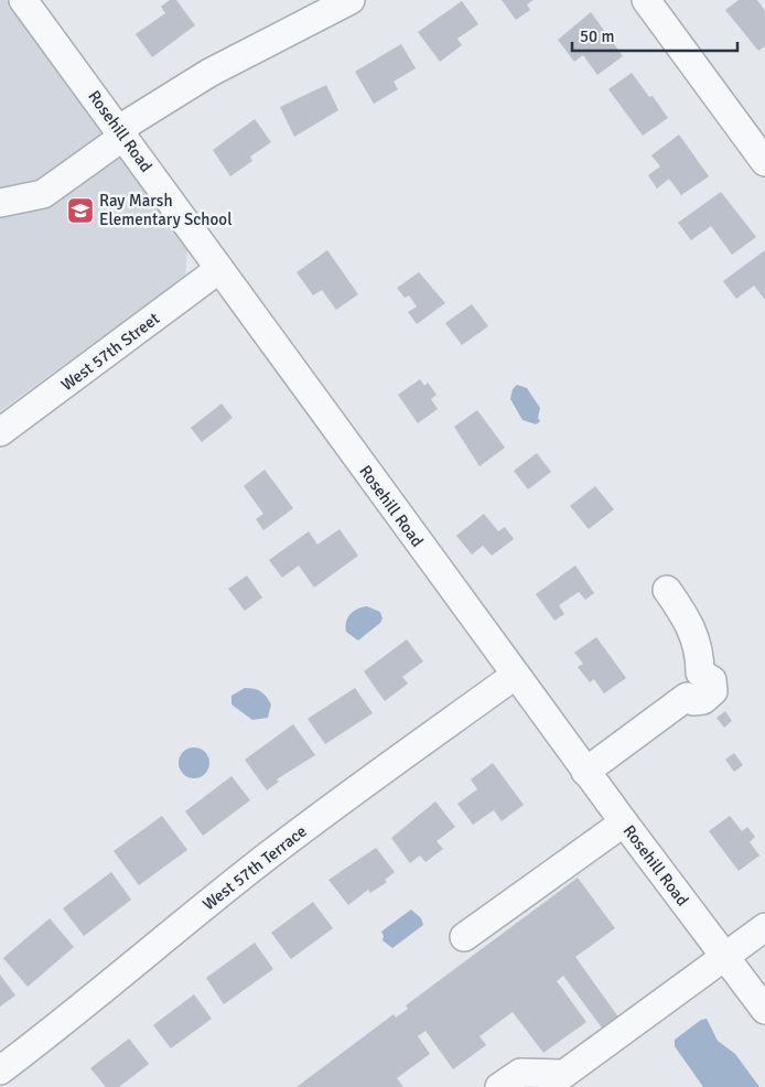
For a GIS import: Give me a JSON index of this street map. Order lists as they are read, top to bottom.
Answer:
{
  "streets": {
    "street": ["Rosehill Road", "West 57th Street", "West 57th Terrace"]
  },
  "crossings": [
    ["Rosehill Road", "West 57th Street"],
    ["Rosehill Road", "West 57th Terrace"]
  ],
  "places": {
    "school or university": ["Ray Marsh Elementary School"]
  },
  "scale_bar": "50 m"
}
